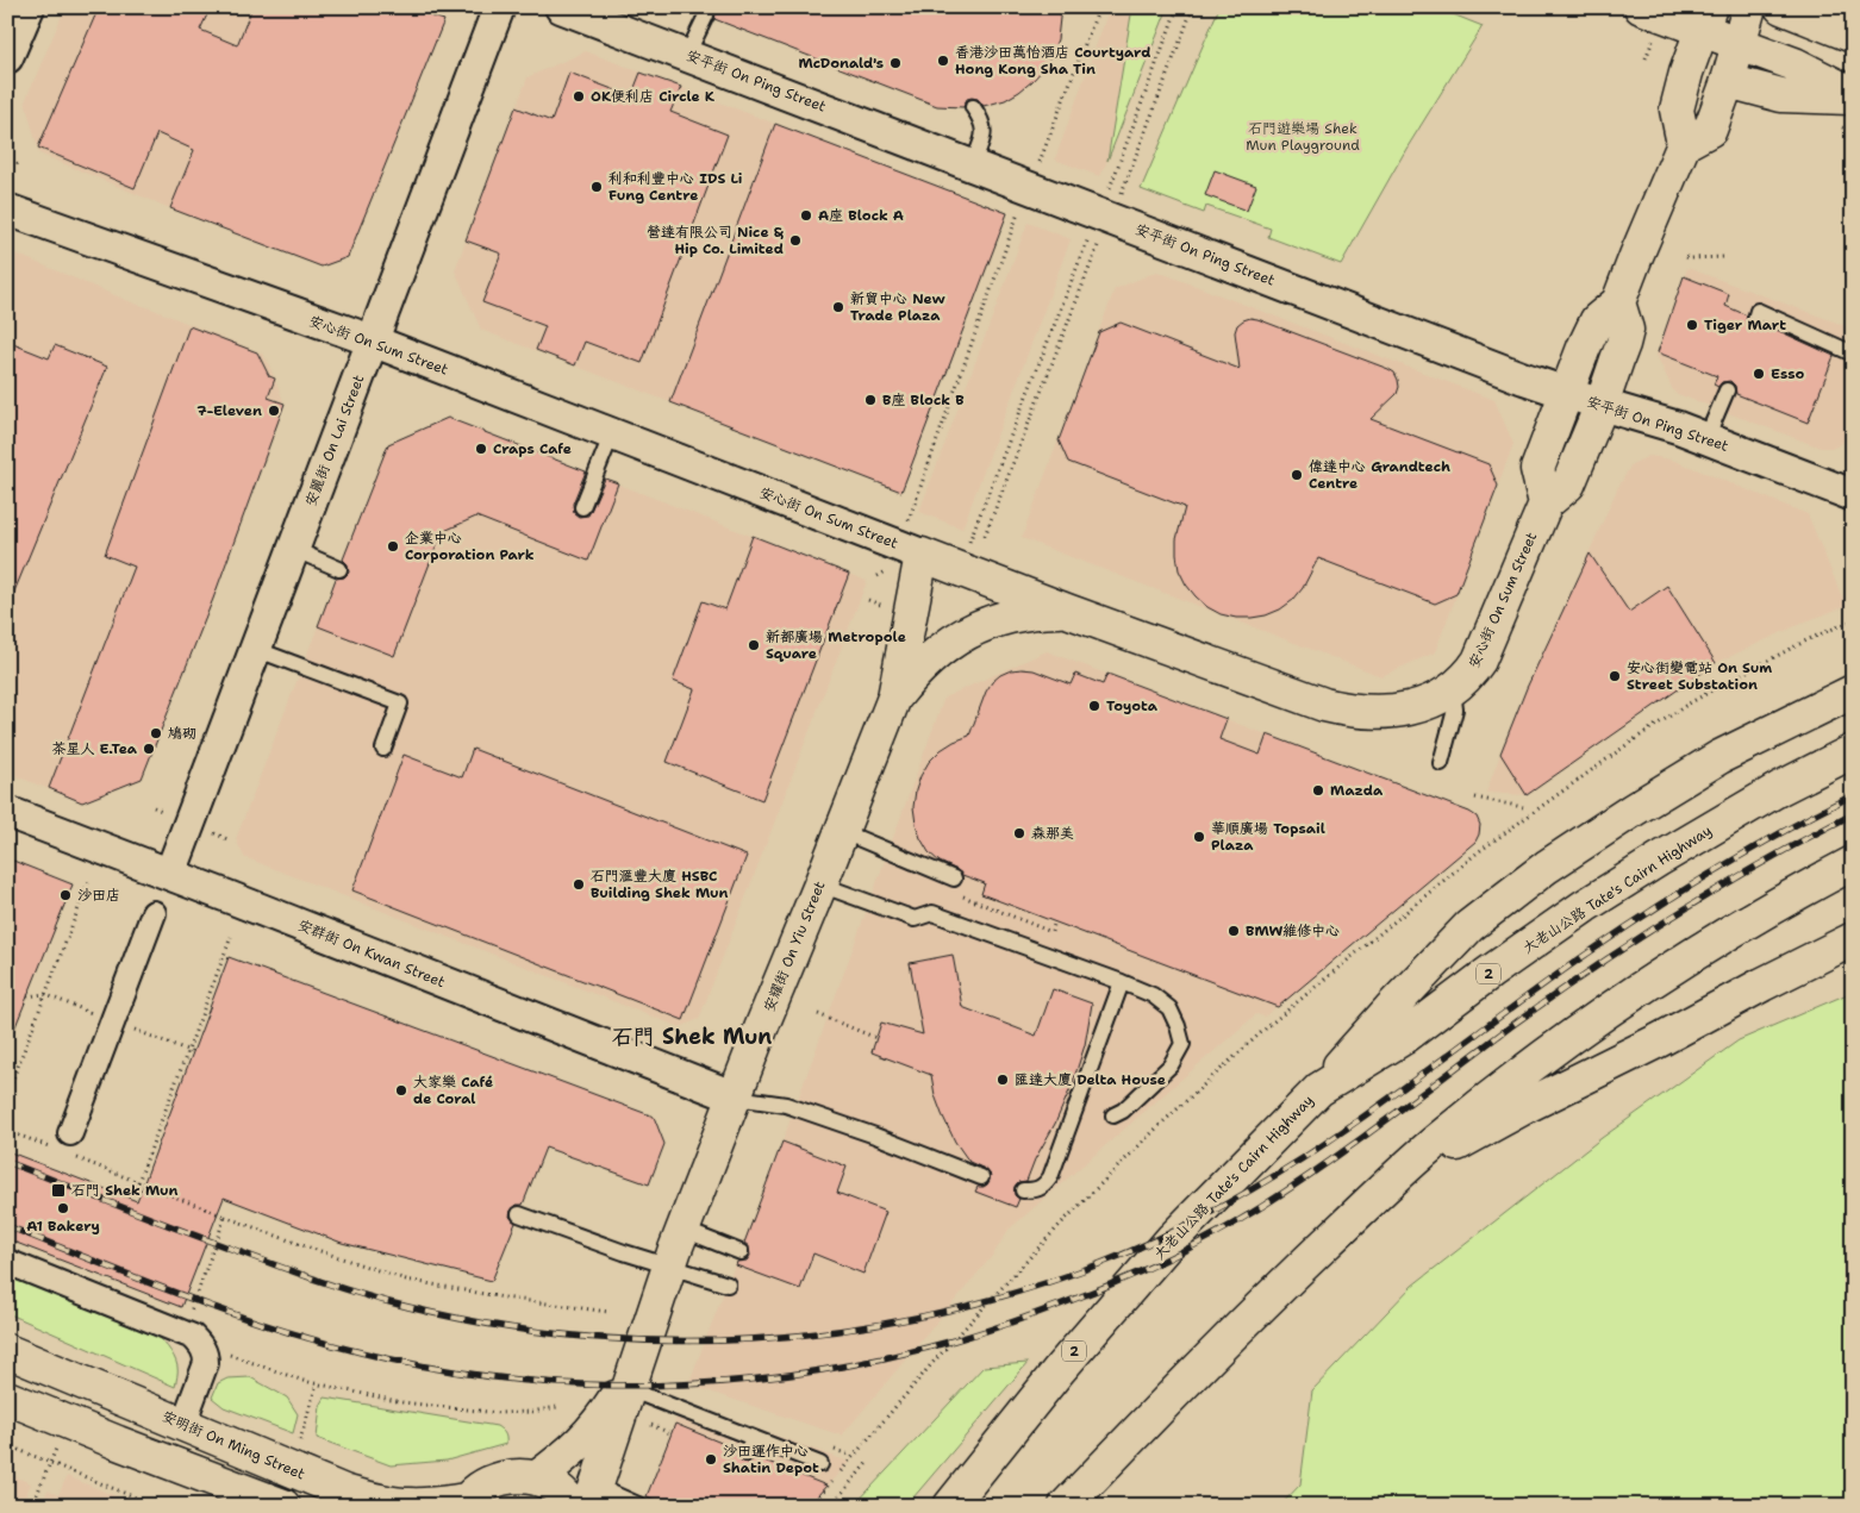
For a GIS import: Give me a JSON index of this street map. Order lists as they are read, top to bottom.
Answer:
{
  "streets": {
    "main road": [
      "安心街 On Sum Street",
      "大老山公路 Tate's Cairn Highway",
      "安耀街 On Yiu Street",
      "2",
      "安明街 On Ming Street"
    ],
    "street": ["安平街 On Ping Street", "安麗街 On Lai Street", "安群街 On Kwan Street"]
  },
  "crossings": [
    ["安平街 On Ping Street", "安心街 On Sum Street"],
    ["安心街 On Sum Street", "安麗街 On Lai Street"],
    ["安心街 On Sum Street", "安耀街 On Yiu Street"],
    ["安麗街 On Lai Street", "安群街 On Kwan Street"],
    ["安耀街 On Yiu Street", "安群街 On Kwan Street"],
    ["安耀街 On Yiu Street", "安明街 On Ming Street"]
  ],
  "districts": ["石門 Shek Mun"],
  "parks": ["石門遊樂場 Shek Mun Playground"],
  "places": {
    "other": [
      "香港沙田萬怡酒店 Courtyard Hong Kong Sha Tin",
      "McDonald's",
      "OK便利店 Circle K",
      "利和利豐中心 IDS Li Fung Centre",
      "A座 Block A",
      "營達有限公司 Nice & Hip Co. Limited",
      "新貿中心 New Trade Plaza",
      "Tiger Mart",
      "Esso",
      "B座 Block B",
      "7-Eleven",
      "Craps Cafe",
      "偉達中心 Grandtech Centre",
      "企業中心 Corporation Park",
      "新都廣場 Metropole Square",
      "安心街變電站 On Sum Street Substation",
      "Toyota",
      "鳩砌",
      "茶星人 E.Tea",
      "Mazda",
      "森那美",
      "華順廣場 Topsail Plaza",
      "石門滙豐大廈 HSBC Building Shek Mun",
      "沙田店",
      "BMW維修中心",
      "匯達大廈 Delta House",
      "大家樂 Café de Coral",
      "A1 Bakery",
      "沙田運作中心 Shatin Depot"
    ],
    "transit": ["石門 Shek Mun"]
  }
}
